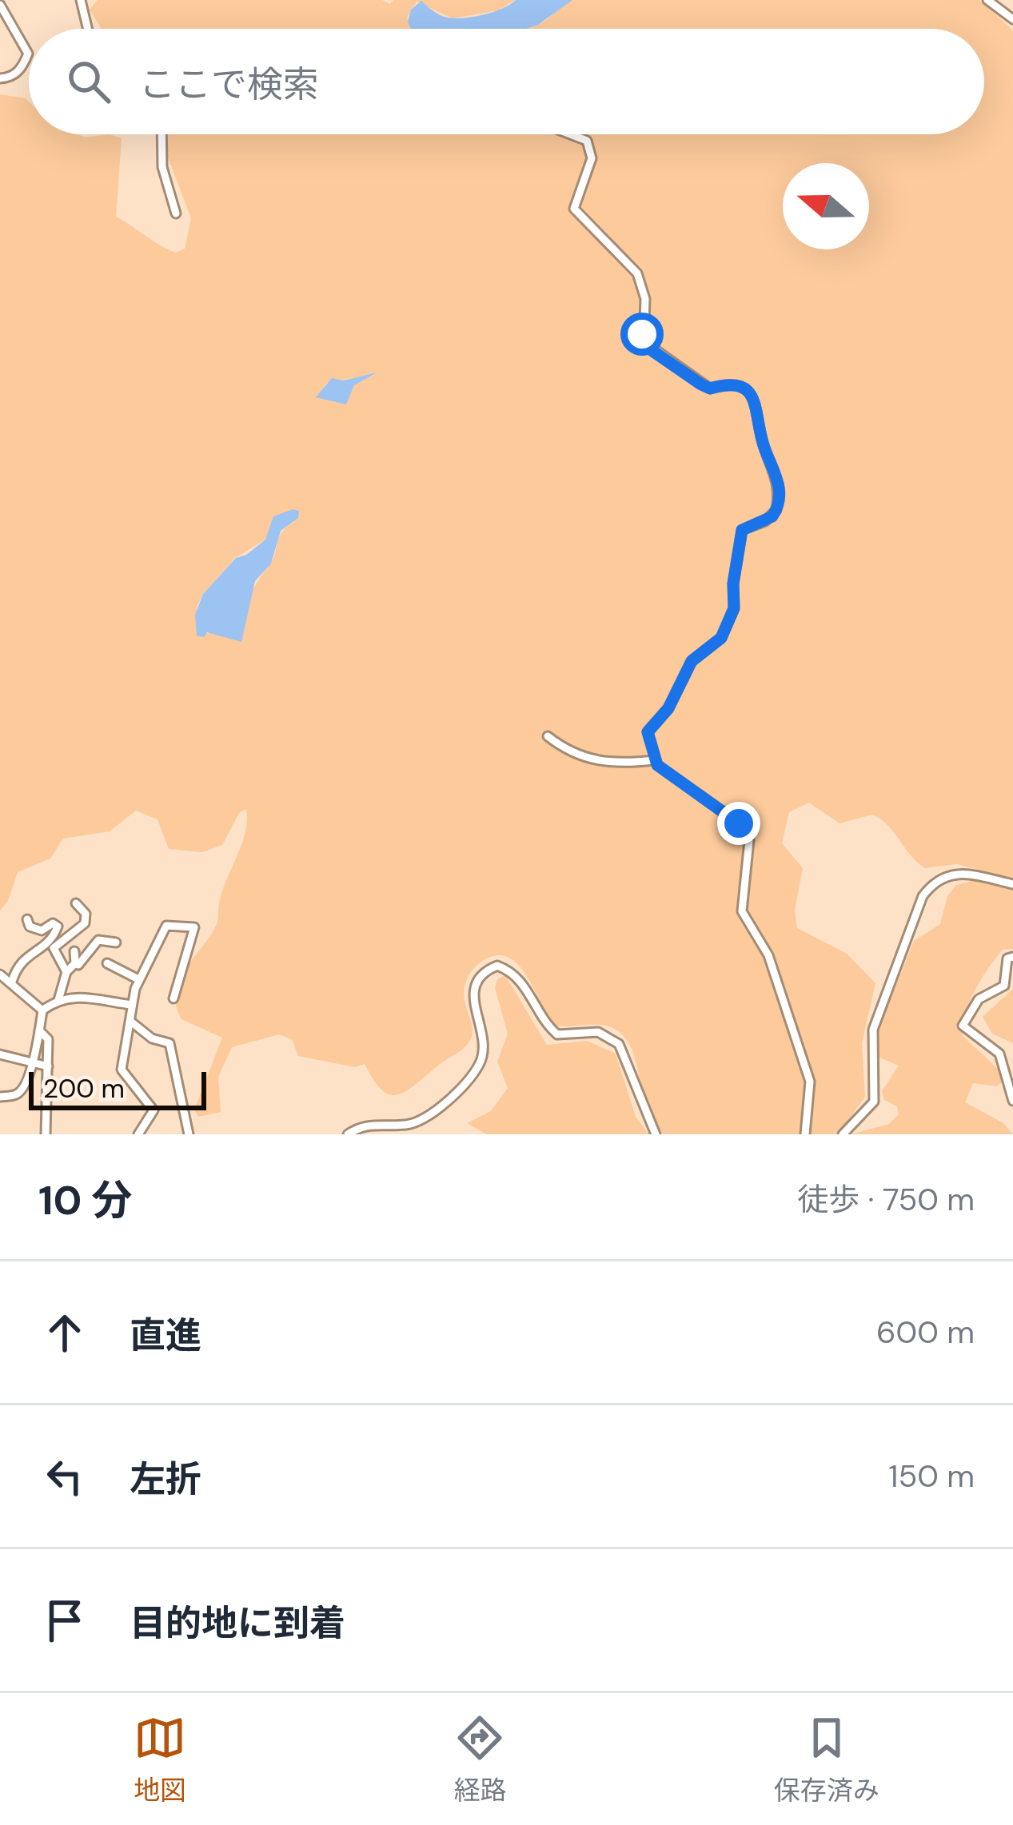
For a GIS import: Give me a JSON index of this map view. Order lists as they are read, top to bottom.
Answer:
{
  "scale_bar": "200 m",
  "north": "left",
  "page": {
    "search": "ここで検索",
    "scale": "200 m",
    "heading": ["10 分", "徒歩 · 750 m"],
    "list": [
      ["直進", "600 m"],
      ["左折", "150 m"],
      "目的地に到着"
    ],
    "nav": ["地図", "経路", "保存済み"]
  }
}
